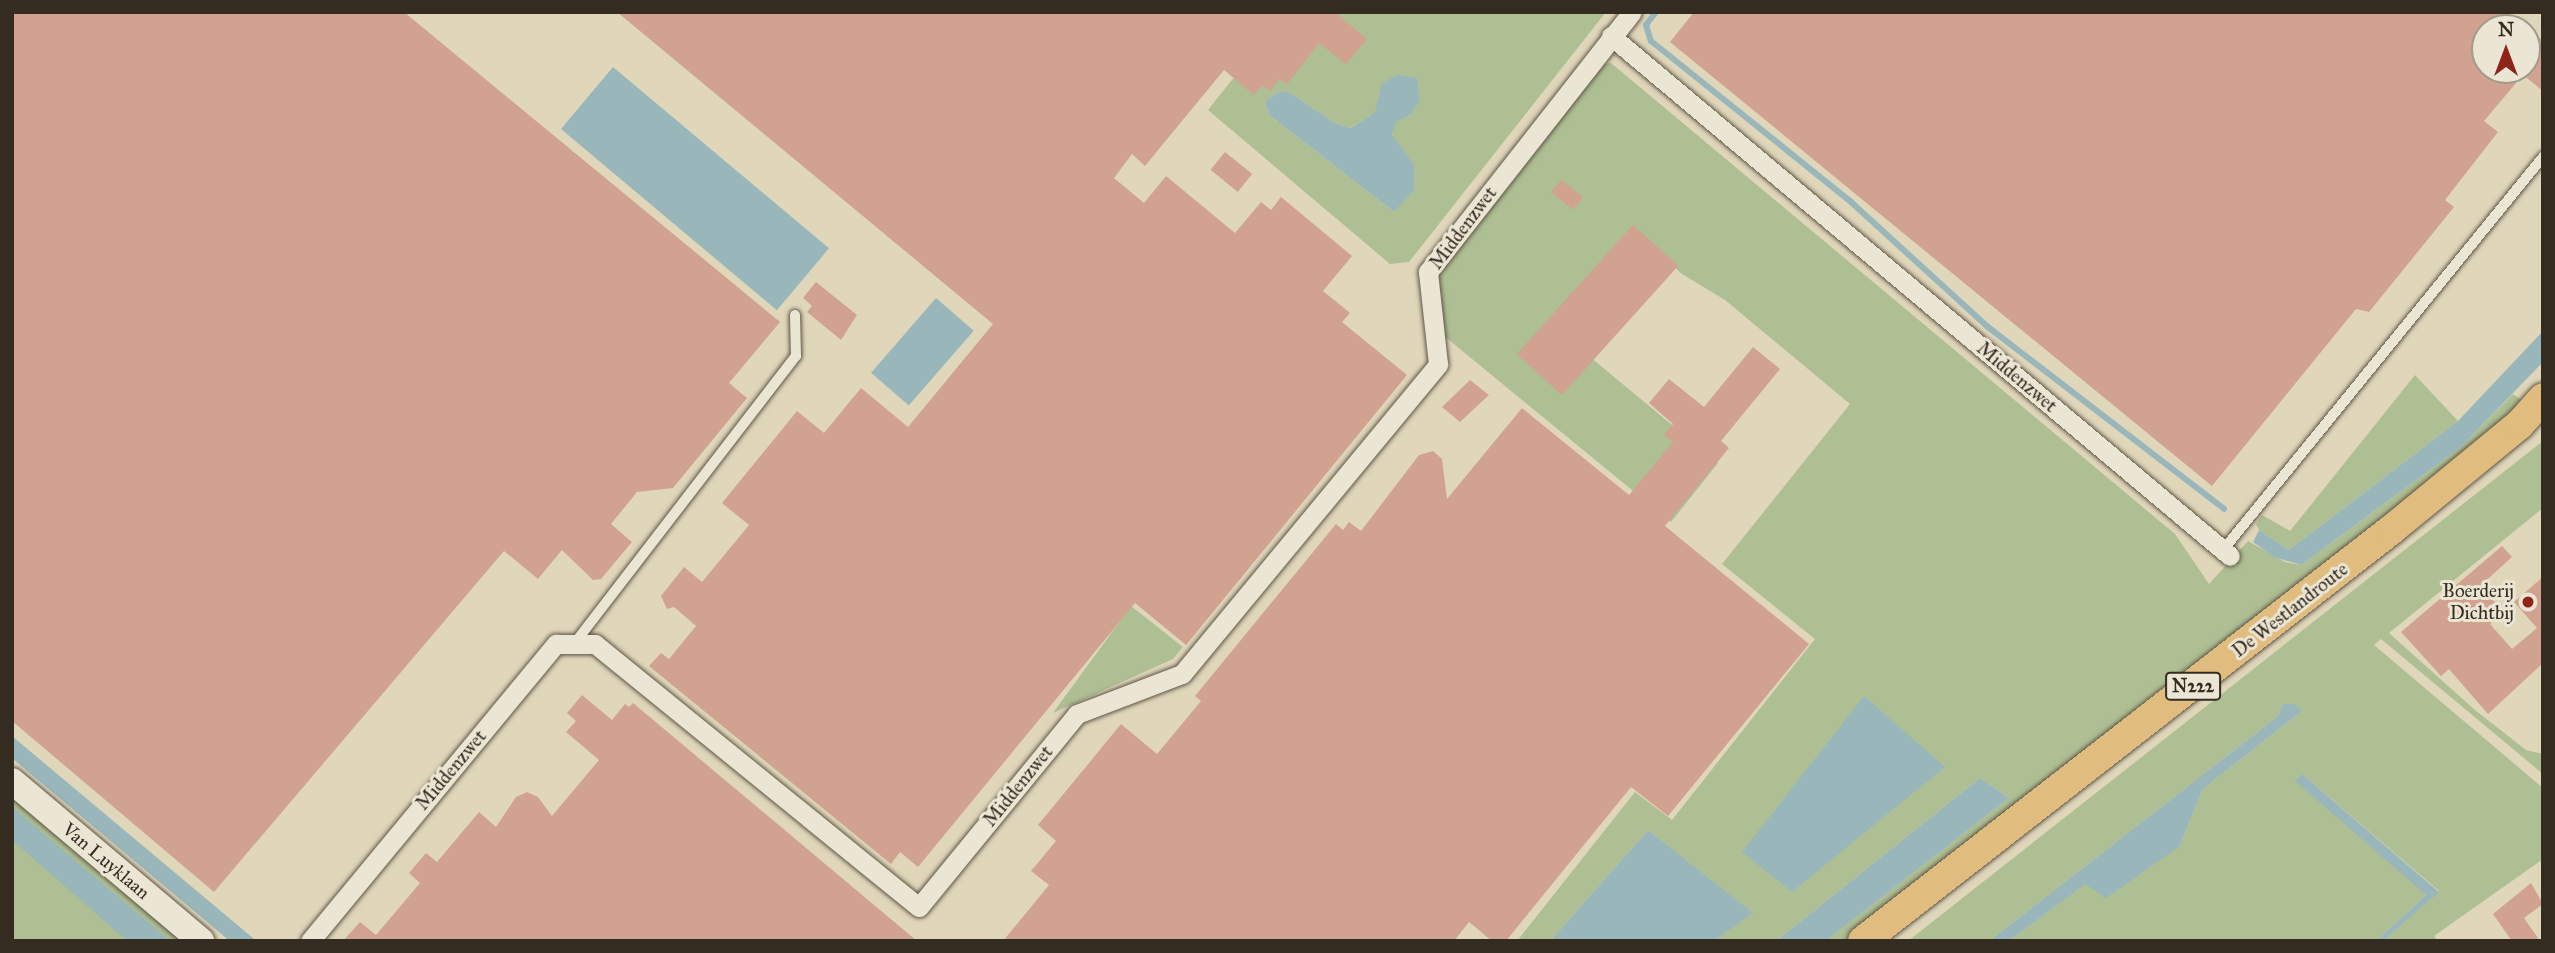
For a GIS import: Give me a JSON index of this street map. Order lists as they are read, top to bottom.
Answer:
{
  "streets": {
    "main road": ["De Westlandroute", "N222"],
    "street": ["Middenzwet", "Van Luyklaan"]
  },
  "places": ["Boerderij Dichtbij"],
  "north": "top"
}
